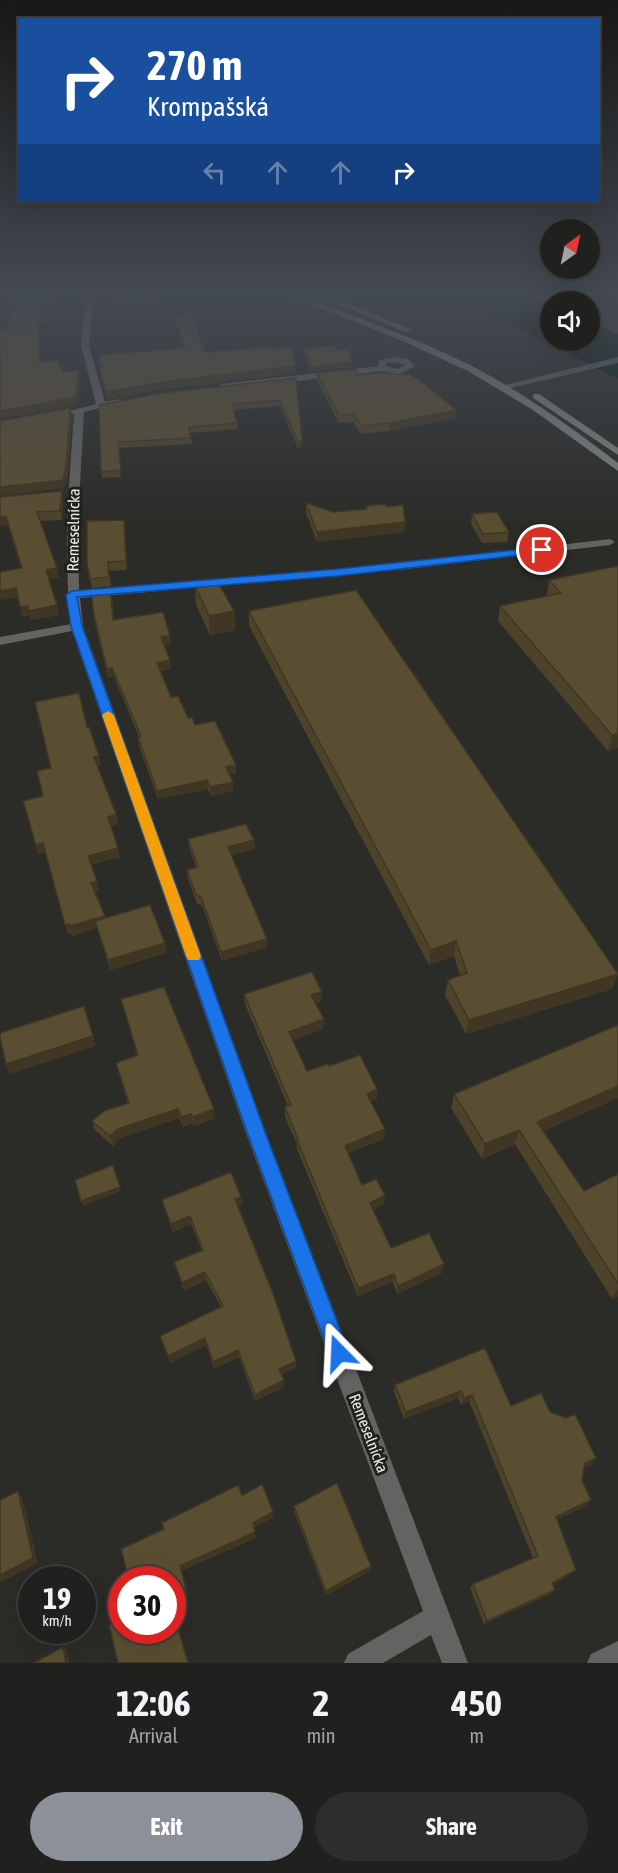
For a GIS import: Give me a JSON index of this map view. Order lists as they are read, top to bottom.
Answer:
{
  "streets": {
    "street": ["Remeselnícka"]
  },
  "north": "top right",
  "page": {
    "turn": ["270 m", "Krompašská"],
    "speed": "19 km/h",
    "limit": "30",
    "eta": [
      "12:06",
      "Arrival",
      "2",
      "min",
      "450",
      "m"
    ],
    "buttons": ["Exit", "Share"]
  }
}
